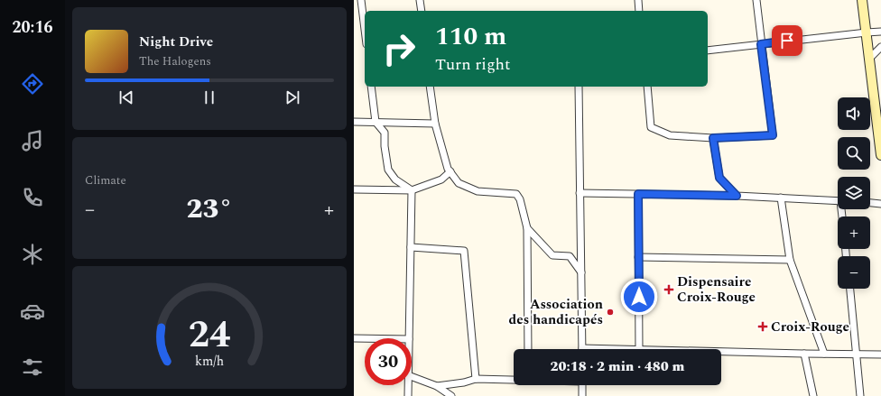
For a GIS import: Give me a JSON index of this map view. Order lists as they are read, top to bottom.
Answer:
{
  "places": {
    "health": ["Dispensaire Croix-Rouge", "Croix-Rouge"],
    "other": ["Association des handicapés"]
  },
  "page": {
    "tabs": "20:16",
    "turn": ["110 m", "Turn right"],
    "song": ["Night Drive", "The Halogens"],
    "map_buttons": ["+", "−"],
    "tile": "Climate",
    "heat": ["−", "23°", "+"],
    "limit": "30",
    "trip": "20:18 · 2 min · 480 m",
    "gauge": ["24", "km/h"]
  }
}
